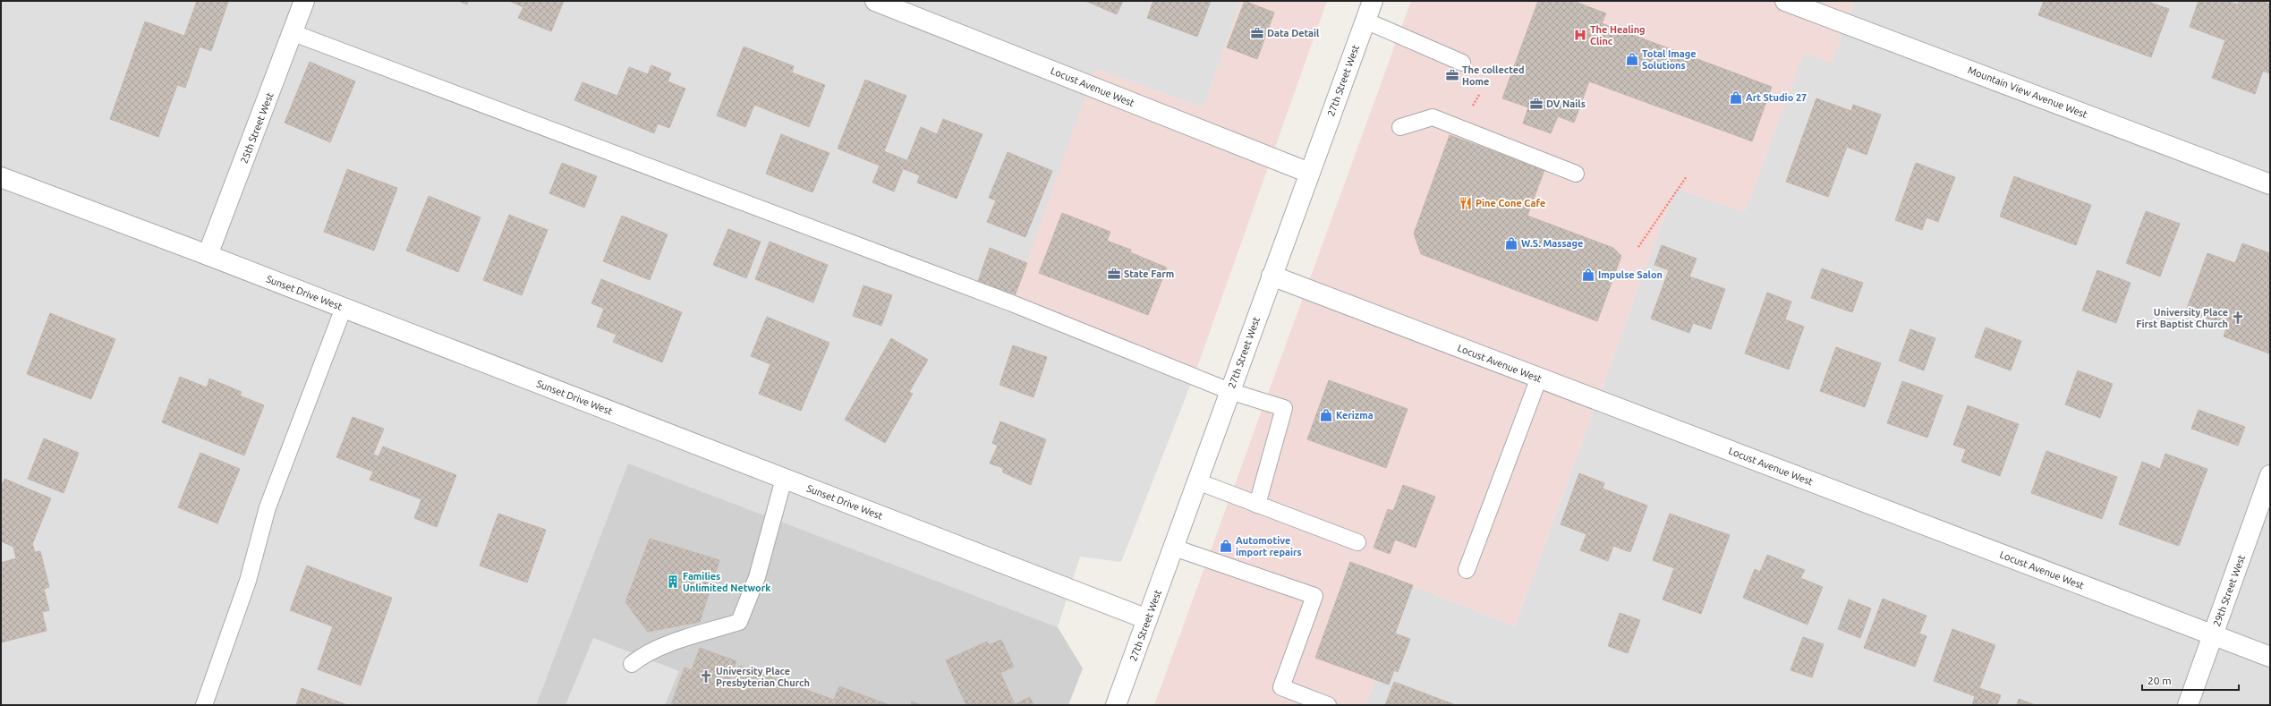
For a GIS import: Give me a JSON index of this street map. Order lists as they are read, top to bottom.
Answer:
{
  "streets": {
    "street": [
      "27th Street West",
      "Locust Avenue West",
      "Mountain View Avenue West",
      "25th Street West",
      "Sunset Drive West",
      "29th Street West"
    ]
  },
  "crossings": [
    ["27th Street West", "Locust Avenue West"],
    ["27th Street West", "Sunset Drive West"],
    ["Locust Avenue West", "29th Street West"],
    ["25th Street West", "Sunset Drive West"]
  ],
  "places": {
    "office": [
      "Data Detail",
      "The collected Home",
      "DV Nails",
      "State Farm"
    ],
    "hospital": ["The Healing Clinc"],
    "shop": [
      "Total Image Solutions",
      "Art Studio 27",
      "W.S. Massage",
      "Impulse Salon",
      "Kerizma",
      "Automotive import repairs"
    ],
    "restaurant": ["Pine Cone Cafe"],
    "church": ["University Place First Baptist Church", "University Place Presbyterian Church"],
    "building": ["Families Unlimited Network"]
  },
  "scale_bar": "20 m"
}
